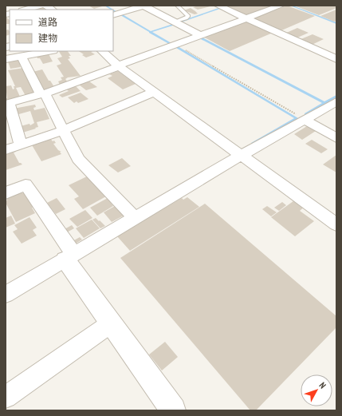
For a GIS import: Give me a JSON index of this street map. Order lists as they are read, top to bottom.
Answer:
{
  "legend": ["道路", "建物"],
  "north": "top right"
}
